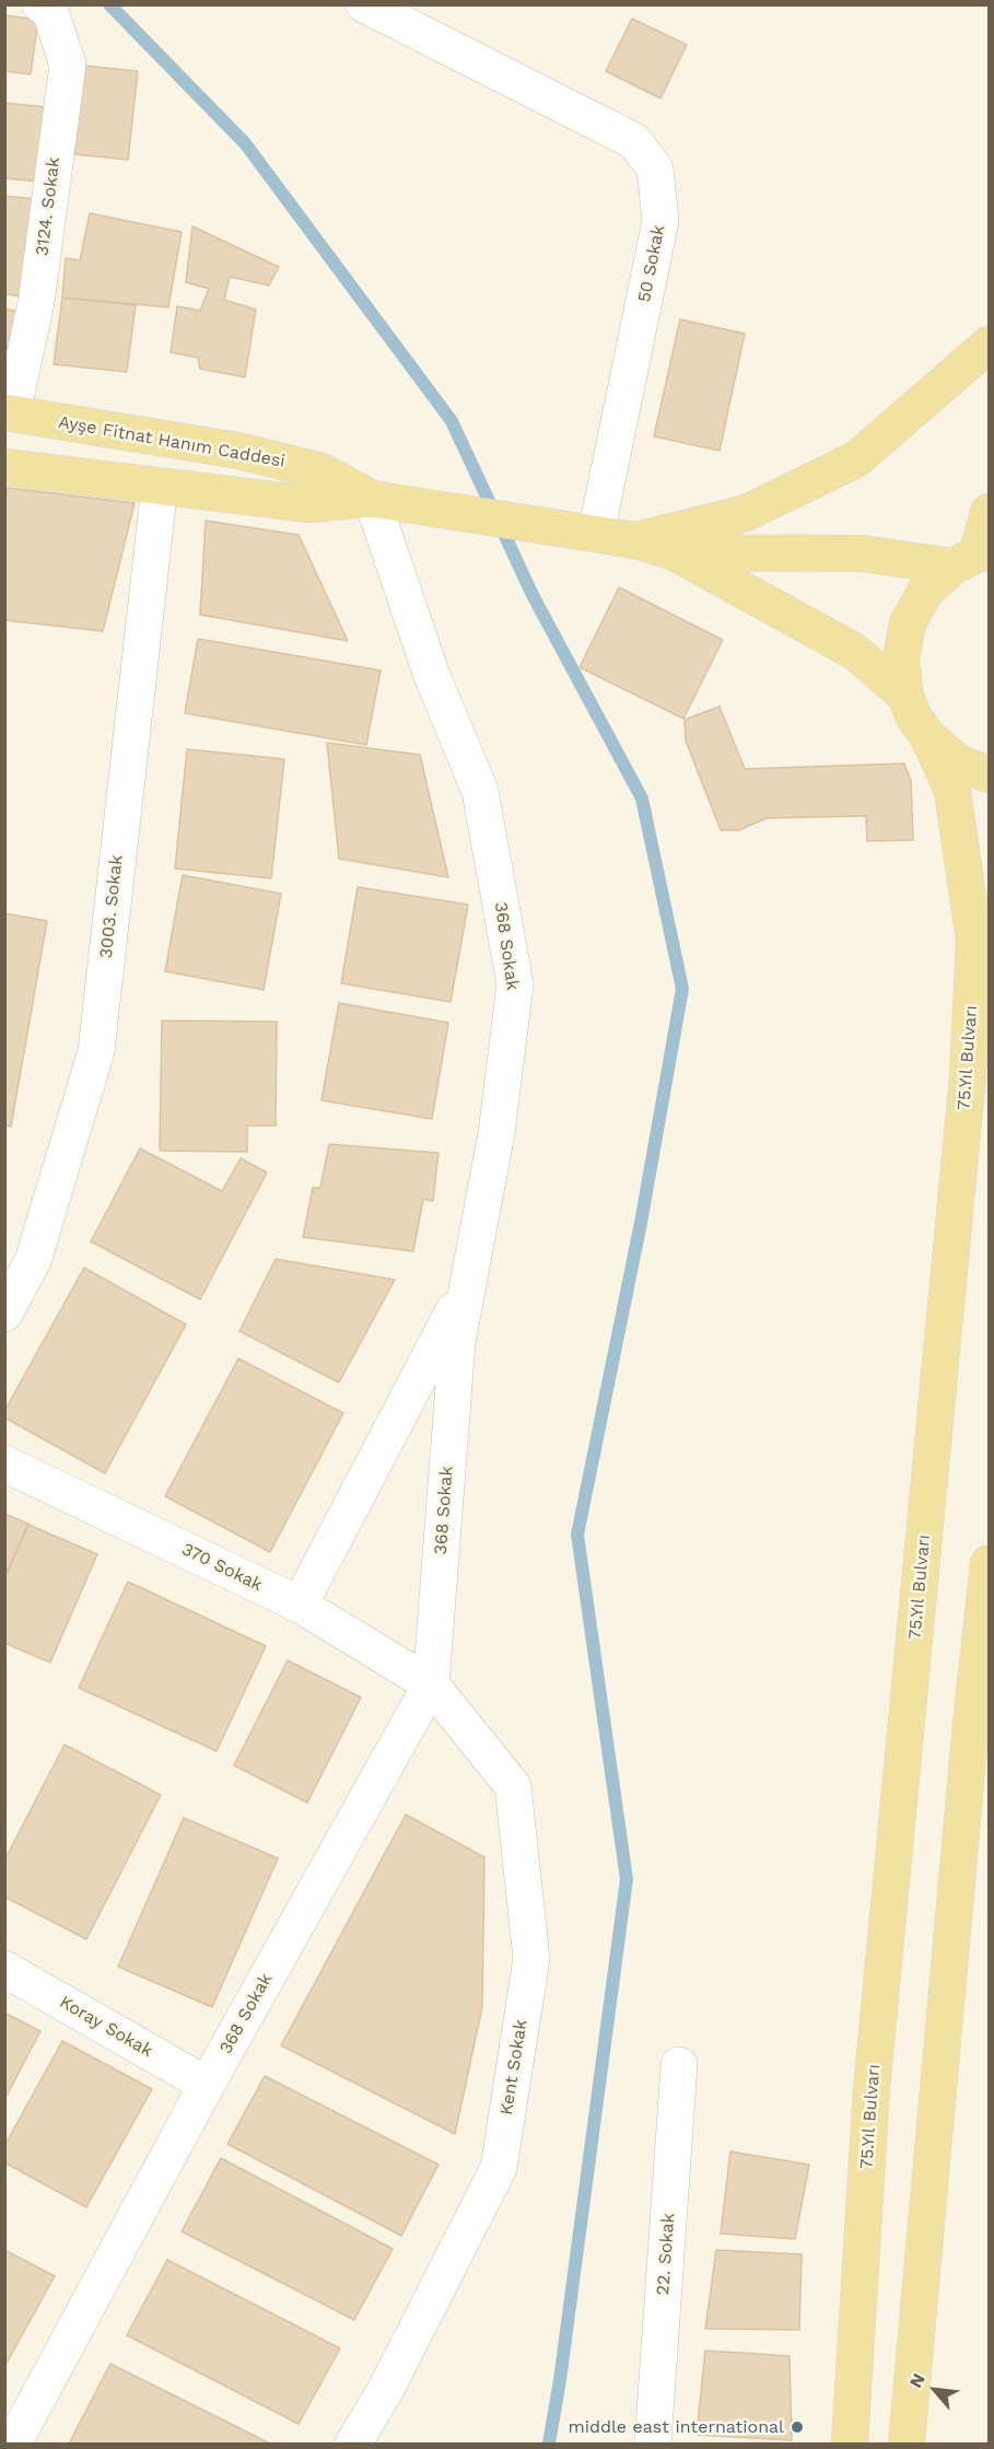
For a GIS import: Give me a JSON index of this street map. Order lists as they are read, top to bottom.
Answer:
{
  "streets": {
    "main road": ["Ayşe Fitnat Hanım Caddesi", "75.Yıl Bulvarı"],
    "street": [
      "3124. Sokak",
      "50 Sokak",
      "3003. Sokak",
      "368 Sokak",
      "370 Sokak",
      "Koray Sokak",
      "Kent Sokak",
      "22. Sokak"
    ]
  },
  "crossings": [
    ["3124. Sokak", "Ayşe Fitnat Hanım Caddesi"],
    ["50 Sokak", "Ayşe Fitnat Hanım Caddesi"],
    ["Ayşe Fitnat Hanım Caddesi", "3003. Sokak"],
    ["Ayşe Fitnat Hanım Caddesi", "368 Sokak"],
    ["368 Sokak", "370 Sokak"],
    ["368 Sokak", "Koray Sokak"],
    ["368 Sokak", "Kent Sokak"],
    ["370 Sokak", "Kent Sokak"]
  ],
  "places": ["middle east international"],
  "north": "top left"
}
